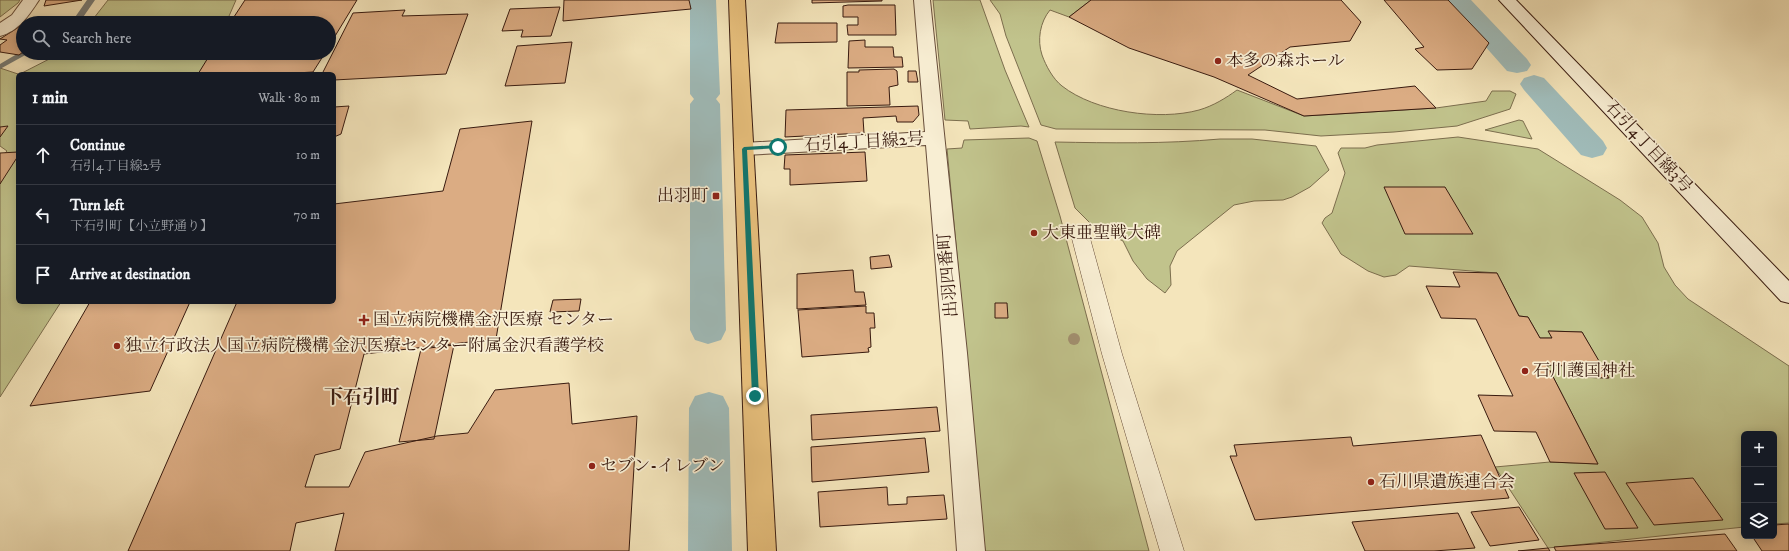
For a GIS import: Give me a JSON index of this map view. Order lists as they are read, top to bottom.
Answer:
{
  "streets": {
    "street": ["石引4丁目線2号", "石引4丁目線3号", "出羽四番町"]
  },
  "crossings": [
    ["石引4丁目線2号", "出羽四番町"]
  ],
  "districts": ["下石引町"],
  "places": {
    "other": [
      "本多の森ホール",
      "大東亜聖戦大碑",
      "独立行政法人国立病院機構 金沢医療センター附属金沢看護学校",
      "石川護国神社",
      "セブン-イレブン",
      "石川県遺族連合会"
    ],
    "transit": ["出羽町"],
    "health": ["国立病院機構金沢医療 センター"]
  },
  "page": {
    "search": "Search here",
    "heading": ["1 min", "Walk · 80 m"],
    "list": [
      ["Continue", "石引4丁目線2号", "10 m"],
      ["Turn left", "下石引町【小立野通り】", "70 m"],
      "Arrive at destination"
    ],
    "map_buttons": ["+", "−"]
  }
}
